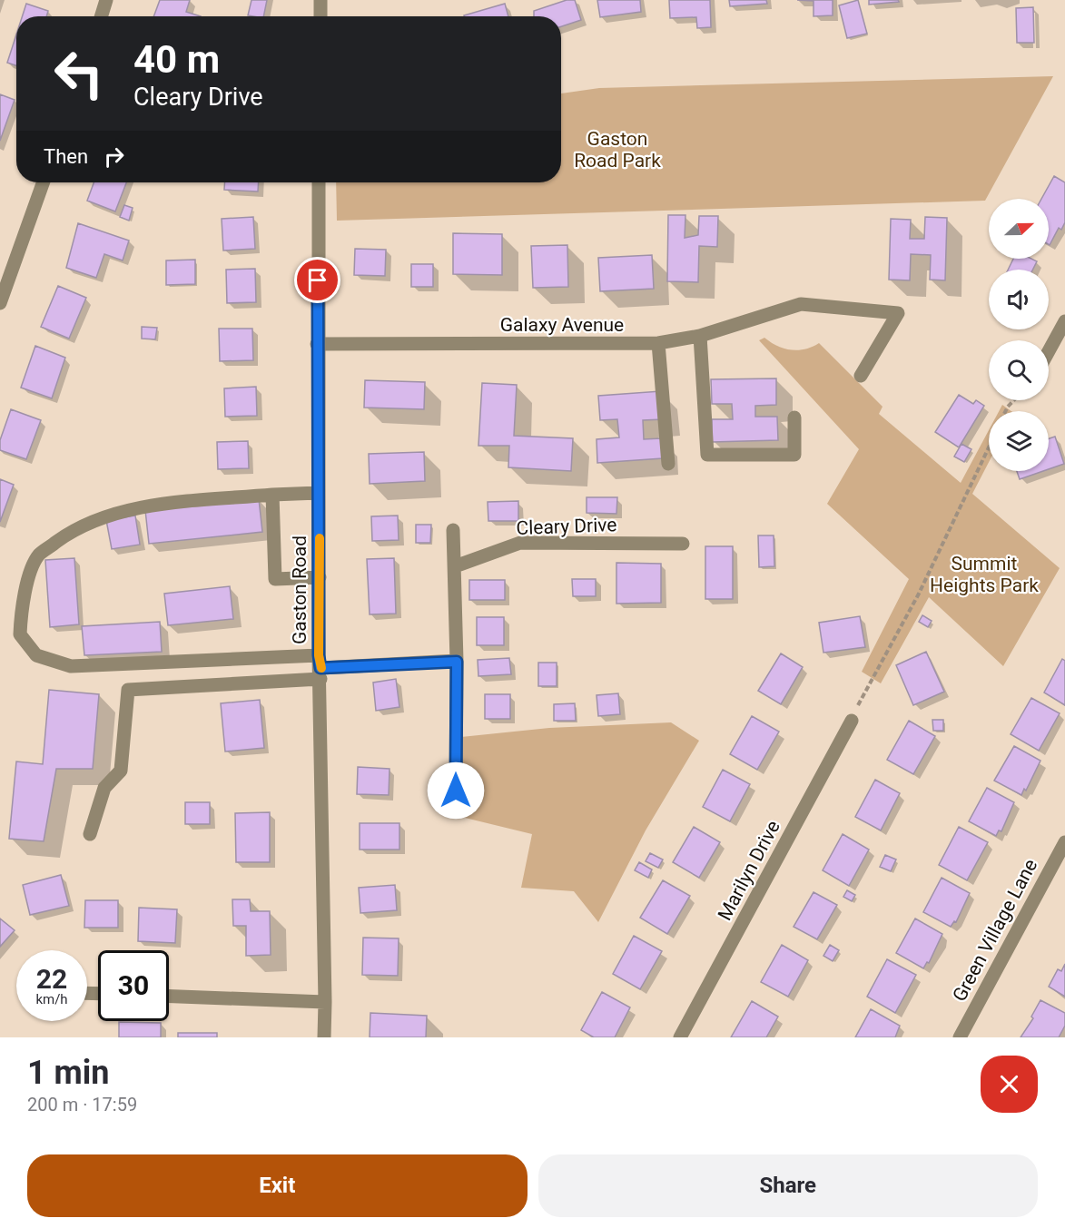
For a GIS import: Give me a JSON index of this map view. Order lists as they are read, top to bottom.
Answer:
{
  "streets": {
    "street": [
      "Galaxy Avenue",
      "Cleary Drive",
      "Gaston Road",
      "Marilyn Drive",
      "Green Village Lane"
    ]
  },
  "crossings": [
    ["Galaxy Avenue", "Gaston Road"]
  ],
  "parks": ["Gaston Road Park", "Summit Heights Park"],
  "north": "right",
  "page": {
    "turn": ["40 m", "Cleary Drive"],
    "then": "Then",
    "speed": "22 km/h",
    "limit": "30",
    "heading": ["1 min", "200 m · 17:59"],
    "buttons": ["Exit", "Share"]
  }
}
